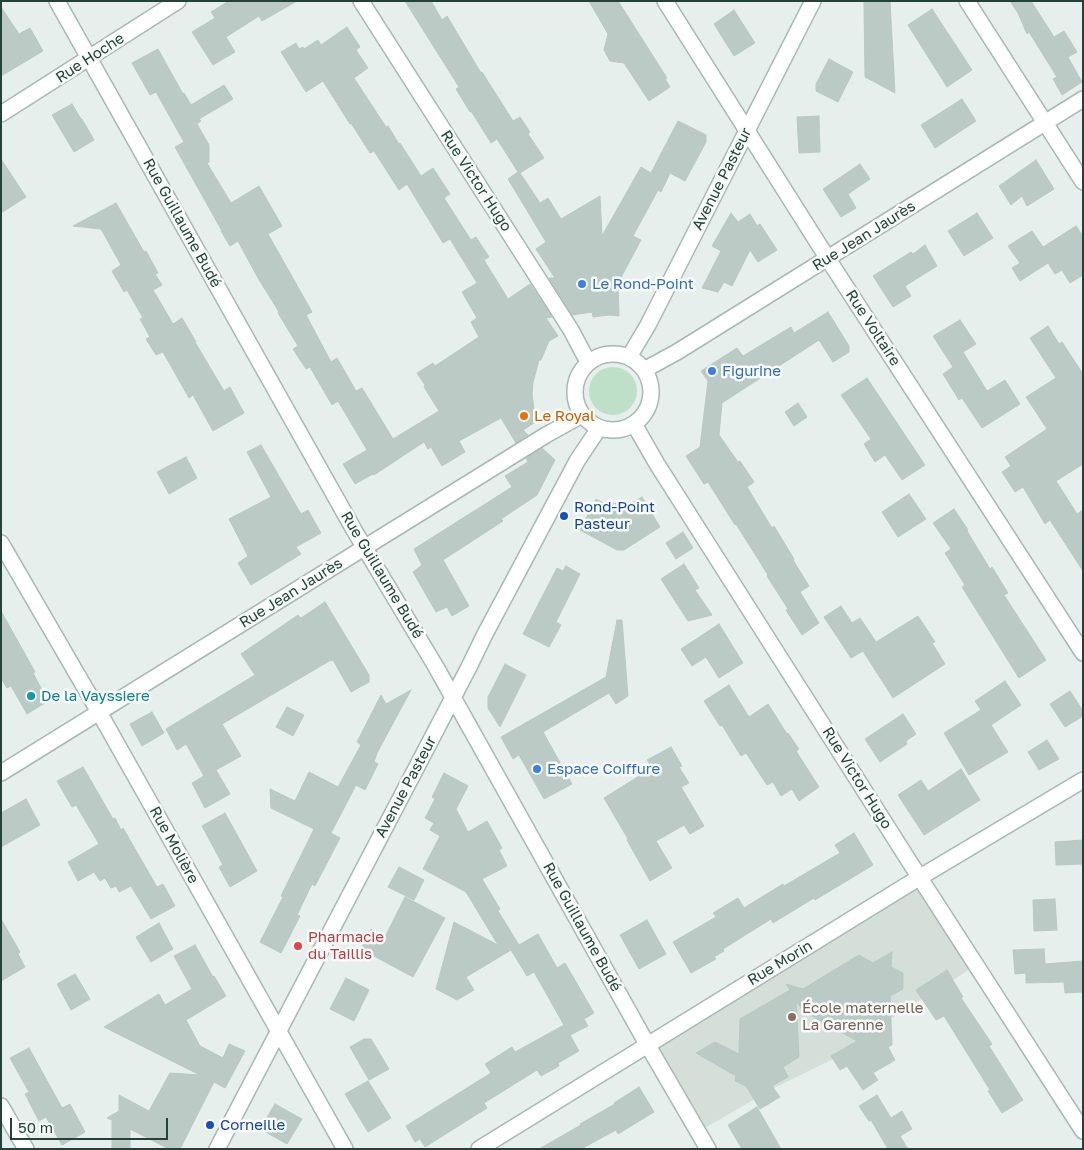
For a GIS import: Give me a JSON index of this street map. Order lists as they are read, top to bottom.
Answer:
{
  "streets": {
    "street": [
      "Rue Hoche",
      "Avenue Pasteur",
      "Rue Victor Hugo",
      "Rue Guillaume Budé",
      "Rue Jean Jaurès",
      "Rue Voltaire",
      "Rue Molière",
      "Rue Morin"
    ]
  },
  "crossings": [
    ["Rue Hoche", "Rue Guillaume Budé"],
    ["Avenue Pasteur", "Rue Victor Hugo"],
    ["Avenue Pasteur", "Rue Guillaume Budé"],
    ["Avenue Pasteur", "Rue Jean Jaurès"],
    ["Avenue Pasteur", "Rue Voltaire"],
    ["Avenue Pasteur", "Rue Molière"],
    ["Rue Victor Hugo", "Rue Jean Jaurès"],
    ["Rue Victor Hugo", "Rue Morin"],
    ["Rue Guillaume Budé", "Rue Jean Jaurès"],
    ["Rue Guillaume Budé", "Rue Morin"],
    ["Rue Jean Jaurès", "Rue Voltaire"],
    ["Rue Jean Jaurès", "Rue Molière"]
  ],
  "places": [
    "Le Rond-Point",
    "Figurine",
    "Le Royal",
    "Rond-Point Pasteur",
    "De la Vayssiere",
    "Espace Coiffure",
    "Pharmacie du Taillis",
    "École maternelle La Garenne",
    "Corneille"
  ],
  "scale_bar": "50 m"
}
